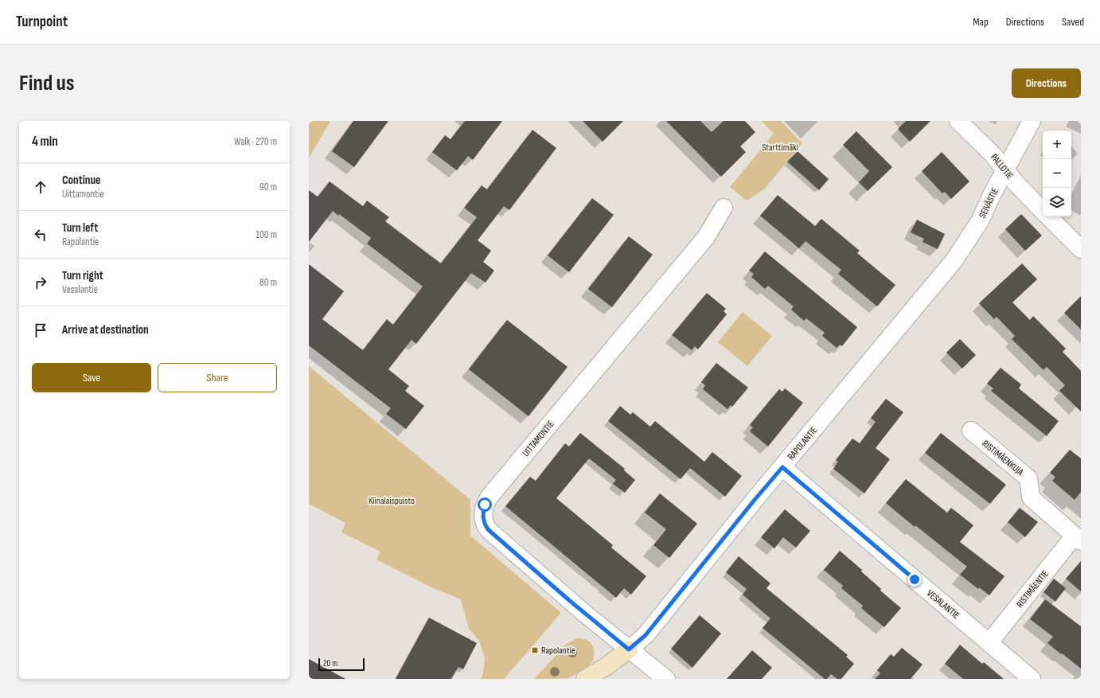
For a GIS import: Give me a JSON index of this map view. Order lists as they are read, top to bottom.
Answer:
{
  "streets": {
    "street": [
      "PALLOTIE",
      "SEIVÄSTIE",
      "UITTAMONTIE",
      "RAPOLANTIE",
      "RISTIMÄENKUJA",
      "RISTIMÄENTIE",
      "VESALANTIE"
    ]
  },
  "crossings": [
    ["PALLOTIE", "SEIVÄSTIE"],
    ["SEIVÄSTIE", "RAPOLANTIE"],
    ["UITTAMONTIE", "RAPOLANTIE"],
    ["RAPOLANTIE", "VESALANTIE"],
    ["RISTIMÄENKUJA", "RISTIMÄENTIE"],
    ["RISTIMÄENTIE", "VESALANTIE"]
  ],
  "parks": ["Starttimäki", "Kiinalaispuisto"],
  "places": {
    "transit": ["Rapolantie"]
  },
  "scale_bar": "20 m",
  "page": {
    "header": "Turnpoint",
    "nav": ["Map", "Directions", "Saved"],
    "buttons": [
      "Directions",
      ["Save", "Share"]
    ],
    "title": "Find us",
    "heading": ["4 min", "Walk · 270 m"],
    "map_buttons": ["+", "−"],
    "list": [
      ["Continue", "Uittamontie", "90 m"],
      ["Turn left", "Rapolantie", "100 m"],
      ["Turn right", "Vesalantie", "80 m"],
      "Arrive at destination"
    ],
    "scale": "20 m"
  }
}
